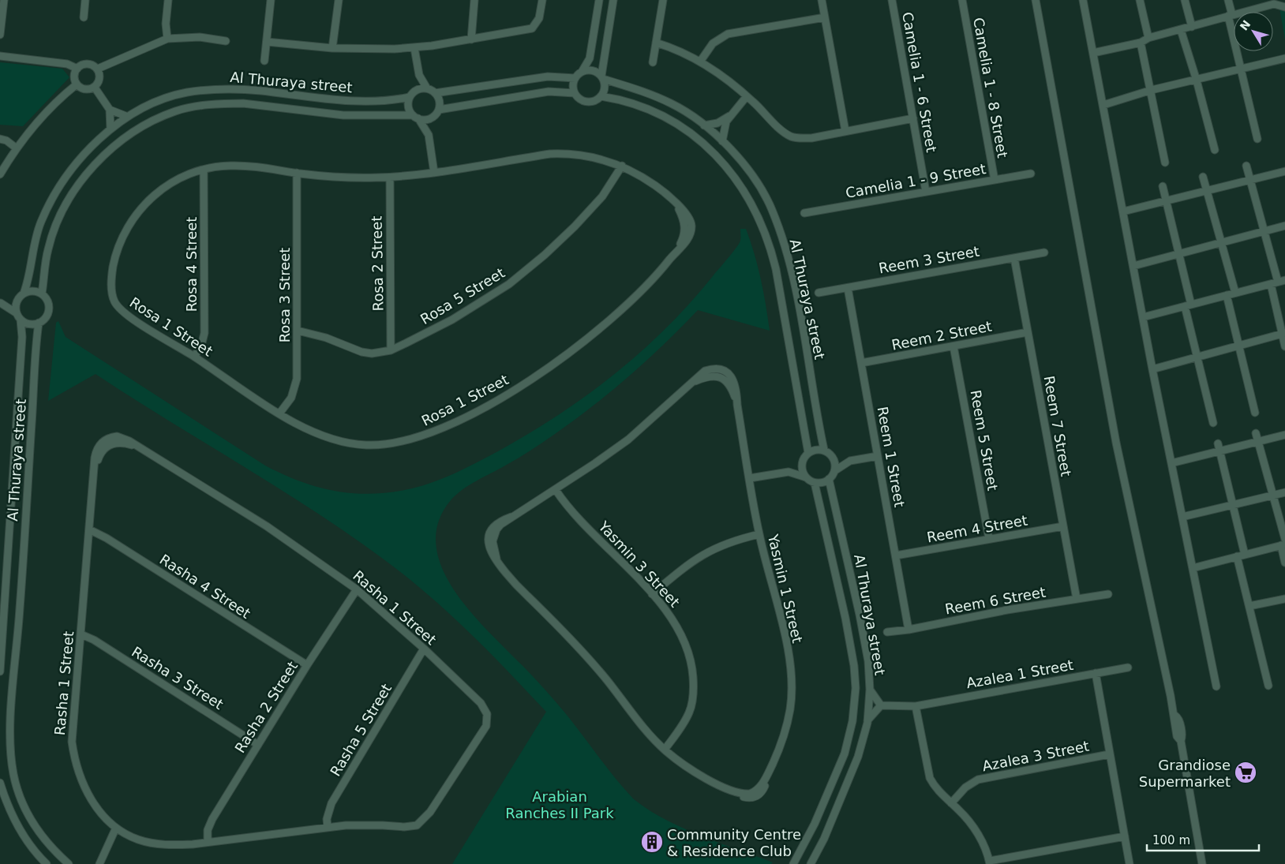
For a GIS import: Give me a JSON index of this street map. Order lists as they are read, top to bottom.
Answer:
{
  "streets": {
    "street": [
      "Al Thuraya street",
      "Camelia 1 - 6 Street",
      "Camelia 1 - 8 Street",
      "Camelia 1 - 9 Street",
      "Reem 3 Street",
      "Rosa 2 Street",
      "Rosa 4 Street",
      "Rosa 3 Street",
      "Rosa 5 Street",
      "Rosa 1 Street",
      "Reem 2 Street",
      "Reem 7 Street",
      "Reem 5 Street",
      "Reem 1 Street",
      "Reem 4 Street",
      "Yasmin 3 Street",
      "Rasha 4 Street",
      "Yasmin 1 Street",
      "Reem 6 Street",
      "Rasha 1 Street",
      "Azalea 1 Street",
      "Rasha 3 Street",
      "Rasha 2 Street",
      "Rasha 5 Street",
      "Azalea 3 Street"
    ]
  },
  "crossings": [
    ["Camelia 1 - 6 Street", "Camelia 1 - 9 Street"],
    ["Camelia 1 - 8 Street", "Camelia 1 - 9 Street"],
    ["Reem 3 Street", "Reem 7 Street"],
    ["Reem 3 Street", "Reem 1 Street"],
    ["Rosa 2 Street", "Rosa 5 Street"],
    ["Rosa 2 Street", "Rosa 1 Street"],
    ["Rosa 4 Street", "Rosa 1 Street"],
    ["Rosa 3 Street", "Rosa 5 Street"],
    ["Rosa 3 Street", "Rosa 1 Street"],
    ["Rosa 5 Street", "Rosa 1 Street"],
    ["Reem 2 Street", "Reem 7 Street"],
    ["Reem 2 Street", "Reem 5 Street"],
    ["Reem 2 Street", "Reem 1 Street"],
    ["Reem 7 Street", "Reem 4 Street"],
    ["Reem 7 Street", "Reem 6 Street"],
    ["Reem 5 Street", "Reem 4 Street"],
    ["Reem 1 Street", "Reem 4 Street"],
    ["Reem 1 Street", "Reem 6 Street"],
    ["Yasmin 3 Street", "Yasmin 1 Street"],
    ["Rasha 4 Street", "Rasha 1 Street"],
    ["Rasha 4 Street", "Rasha 2 Street"],
    ["Rasha 1 Street", "Rasha 3 Street"],
    ["Rasha 1 Street", "Rasha 2 Street"],
    ["Rasha 1 Street", "Rasha 5 Street"],
    ["Rasha 3 Street", "Rasha 2 Street"]
  ],
  "parks": ["Arabian Ranches II Park"],
  "places": {
    "supermarket": ["Grandiose Supermarket"],
    "building": ["Community Centre & Residence Club"]
  },
  "scale_bar": "100 m",
  "north": "top left"
}
